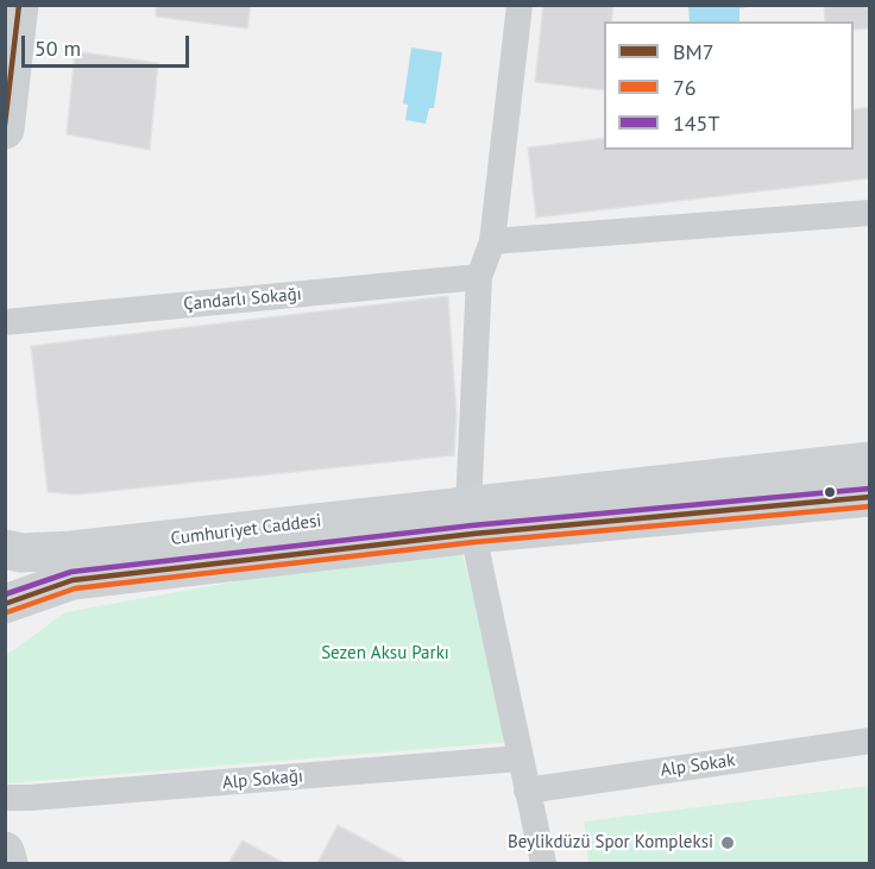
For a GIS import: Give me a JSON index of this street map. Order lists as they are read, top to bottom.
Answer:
{
  "streets": {
    "main road": ["Cumhuriyet Caddesi"],
    "street": ["Çandarlı Sokağı", "Alp Sokak", "Alp Sokağı"]
  },
  "parks": ["Sezen Aksu Parkı"],
  "places": ["Beylikdüzü Spor Kompleksi"],
  "lines": ["transit line BM7", "transit line 145T", "transit line 76"],
  "legend": ["BM7", "76", "145T"],
  "scale_bar": "50 m"
}
